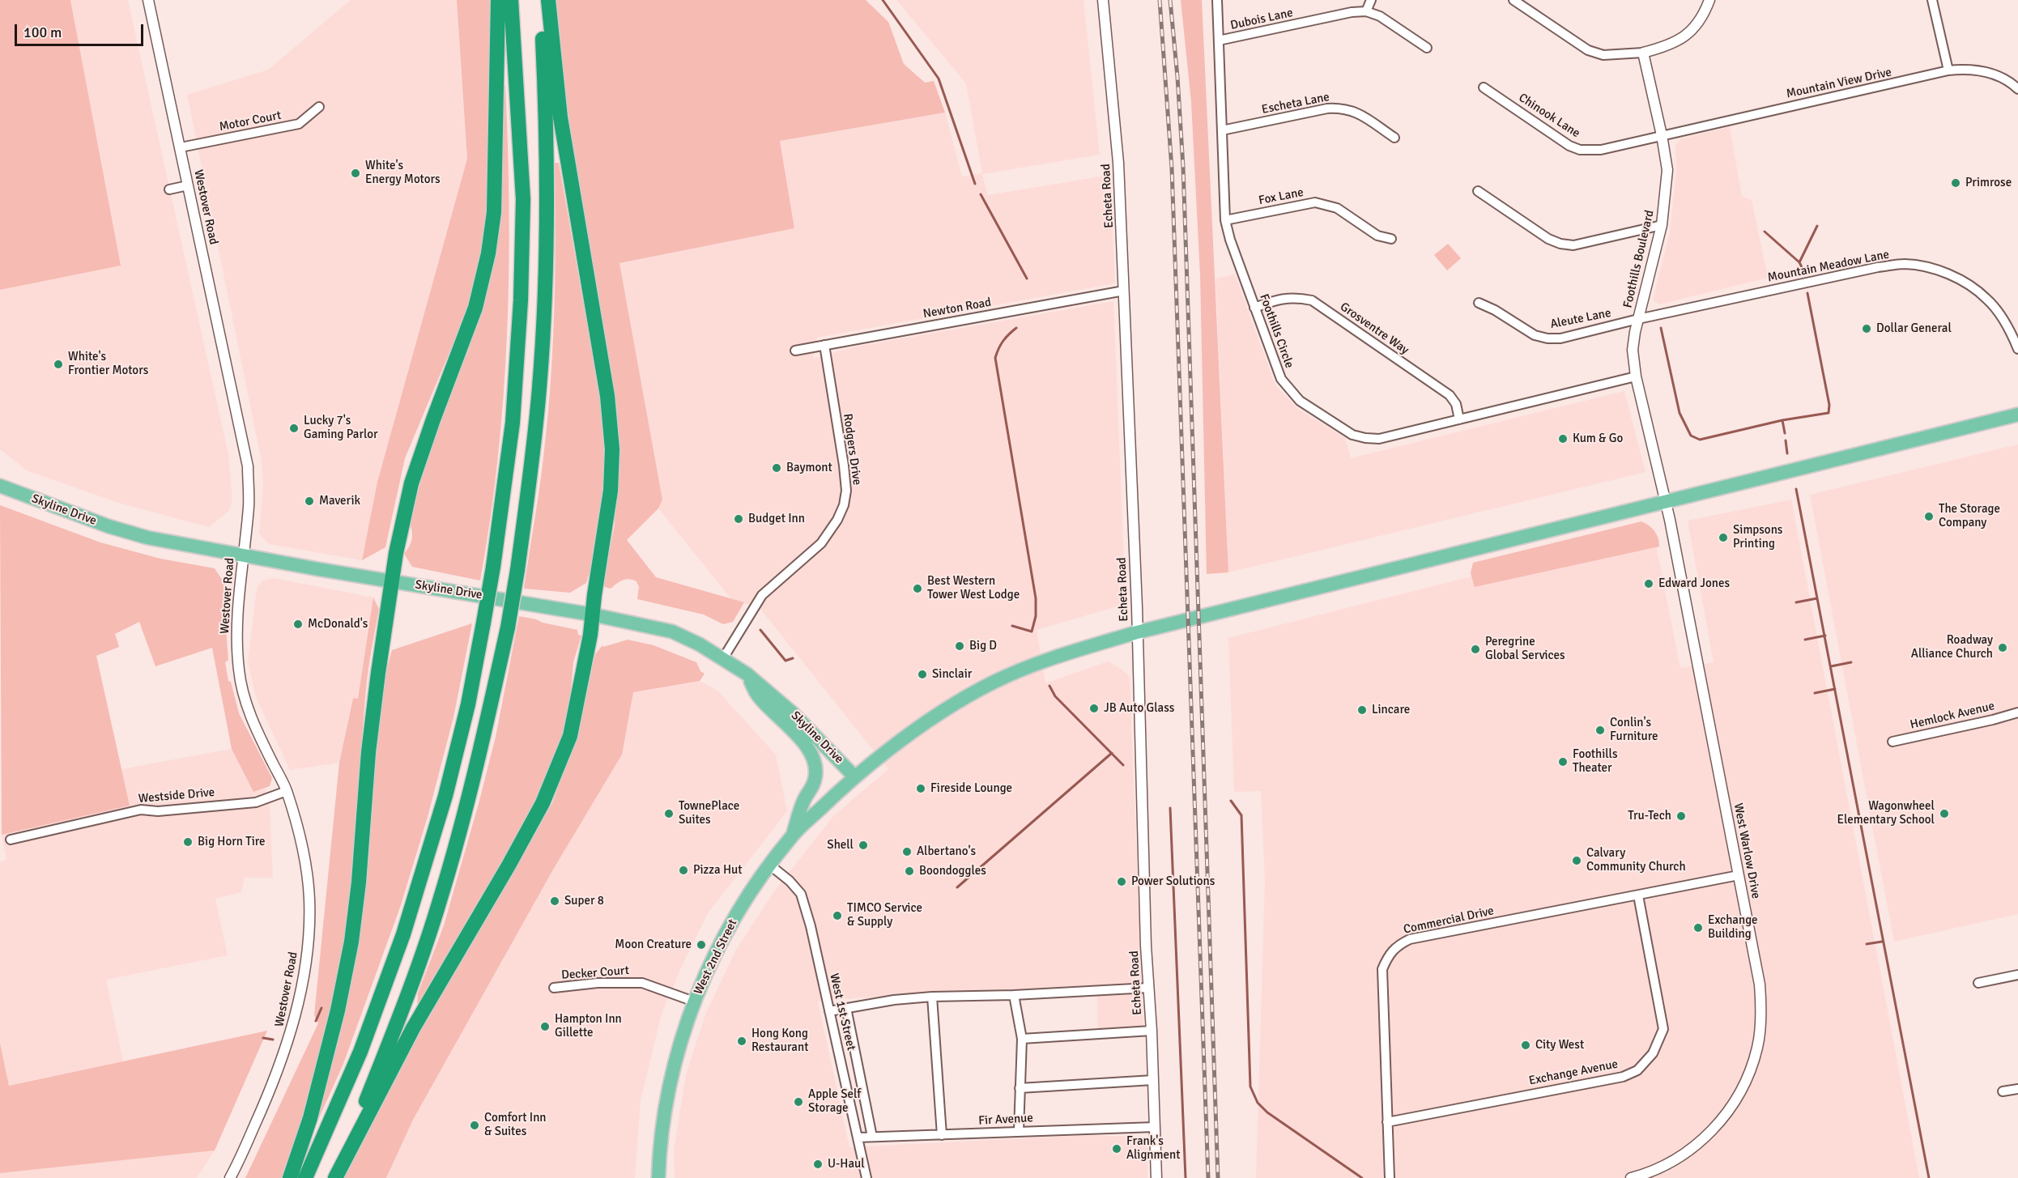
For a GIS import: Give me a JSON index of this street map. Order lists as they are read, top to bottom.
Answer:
{
  "streets": {
    "main road": ["Skyline Drive", "West 2nd Street"],
    "street": [
      "Dubois Lane",
      "Mountain View Drive",
      "Escheta Lane",
      "Chinook Lane",
      "Motor Court",
      "Echeta Road",
      "Fox Lane",
      "Westover Road",
      "Foothills Boulevard",
      "Mountain Meadow Lane",
      "Newton Road",
      "Aleute Lane",
      "Grosventre Way",
      "Foothills Circle",
      "Rodgers Drive",
      "Hemlock Avenue",
      "Westside Drive",
      "West Warlow Drive",
      "Commercial Drive",
      "Decker Court",
      "West 1st Street",
      "Exchange Avenue",
      "Fir Avenue"
    ]
  },
  "crossings": [
    ["Dubois Lane", "Foothills Circle"],
    ["Mountain View Drive", "Chinook Lane"],
    ["Mountain View Drive", "Foothills Boulevard"],
    ["Escheta Lane", "Foothills Circle"],
    ["Chinook Lane", "Foothills Boulevard"],
    ["Motor Court", "Westover Road"],
    ["Echeta Road", "Newton Road"],
    ["Echeta Road", "West 2nd Street"],
    ["Echeta Road", "Fir Avenue"],
    ["Fox Lane", "Foothills Circle"],
    ["Westover Road", "Skyline Drive"],
    ["Westover Road", "Westside Drive"],
    ["Foothills Boulevard", "Mountain Meadow Lane"],
    ["Foothills Boulevard", "Aleute Lane"],
    ["Foothills Boulevard", "Foothills Circle"],
    ["Foothills Boulevard", "West Warlow Drive"],
    ["Foothills Boulevard", "West 2nd Street"],
    ["Mountain Meadow Lane", "Aleute Lane"],
    ["Newton Road", "Rodgers Drive"],
    ["Grosventre Way", "Foothills Circle"],
    ["Rodgers Drive", "Skyline Drive"],
    ["Skyline Drive", "West 2nd Street"],
    ["West Warlow Drive", "Commercial Drive"],
    ["West Warlow Drive", "West 2nd Street"],
    ["Commercial Drive", "Exchange Avenue"],
    ["West 2nd Street", "Decker Court"],
    ["West 2nd Street", "West 1st Street"],
    ["West 1st Street", "Fir Avenue"]
  ],
  "places": [
    "White's Energy Motors",
    "Primrose",
    "Dollar General",
    "White's Frontier Motors",
    "Lucky 7's Gaming Parlor",
    "Kum & Go",
    "Baymont",
    "Maverik",
    "The Storage Company",
    "Budget Inn",
    "Simpsons Printing",
    "Edward Jones",
    "Best Western Tower West Lodge",
    "McDonald's",
    "Big D",
    "Roadway Alliance Church",
    "Peregrine Global Services",
    "Sinclair",
    "JB Auto Glass",
    "Lincare",
    "Conlin's Furniture",
    "Foothills Theater",
    "Fireside Lounge",
    "TownePlace Suites",
    "Wagonwheel Elementary School",
    "Tru-Tech",
    "Big Horn Tire",
    "Shell",
    "Albertano's",
    "Calvary Community Church",
    "Pizza Hut",
    "Boondoggles",
    "Power Solutions",
    "Super 8",
    "TIMCO Service & Supply",
    "Exchange Building",
    "Moon Creature",
    "Hampton Inn Gillette",
    "Hong Kong Restaurant",
    "City West",
    "Apple Self Storage",
    "Comfort Inn & Suites",
    "Frank's Alignment",
    "U-Haul"
  ],
  "scale_bar": "100 m"
}
